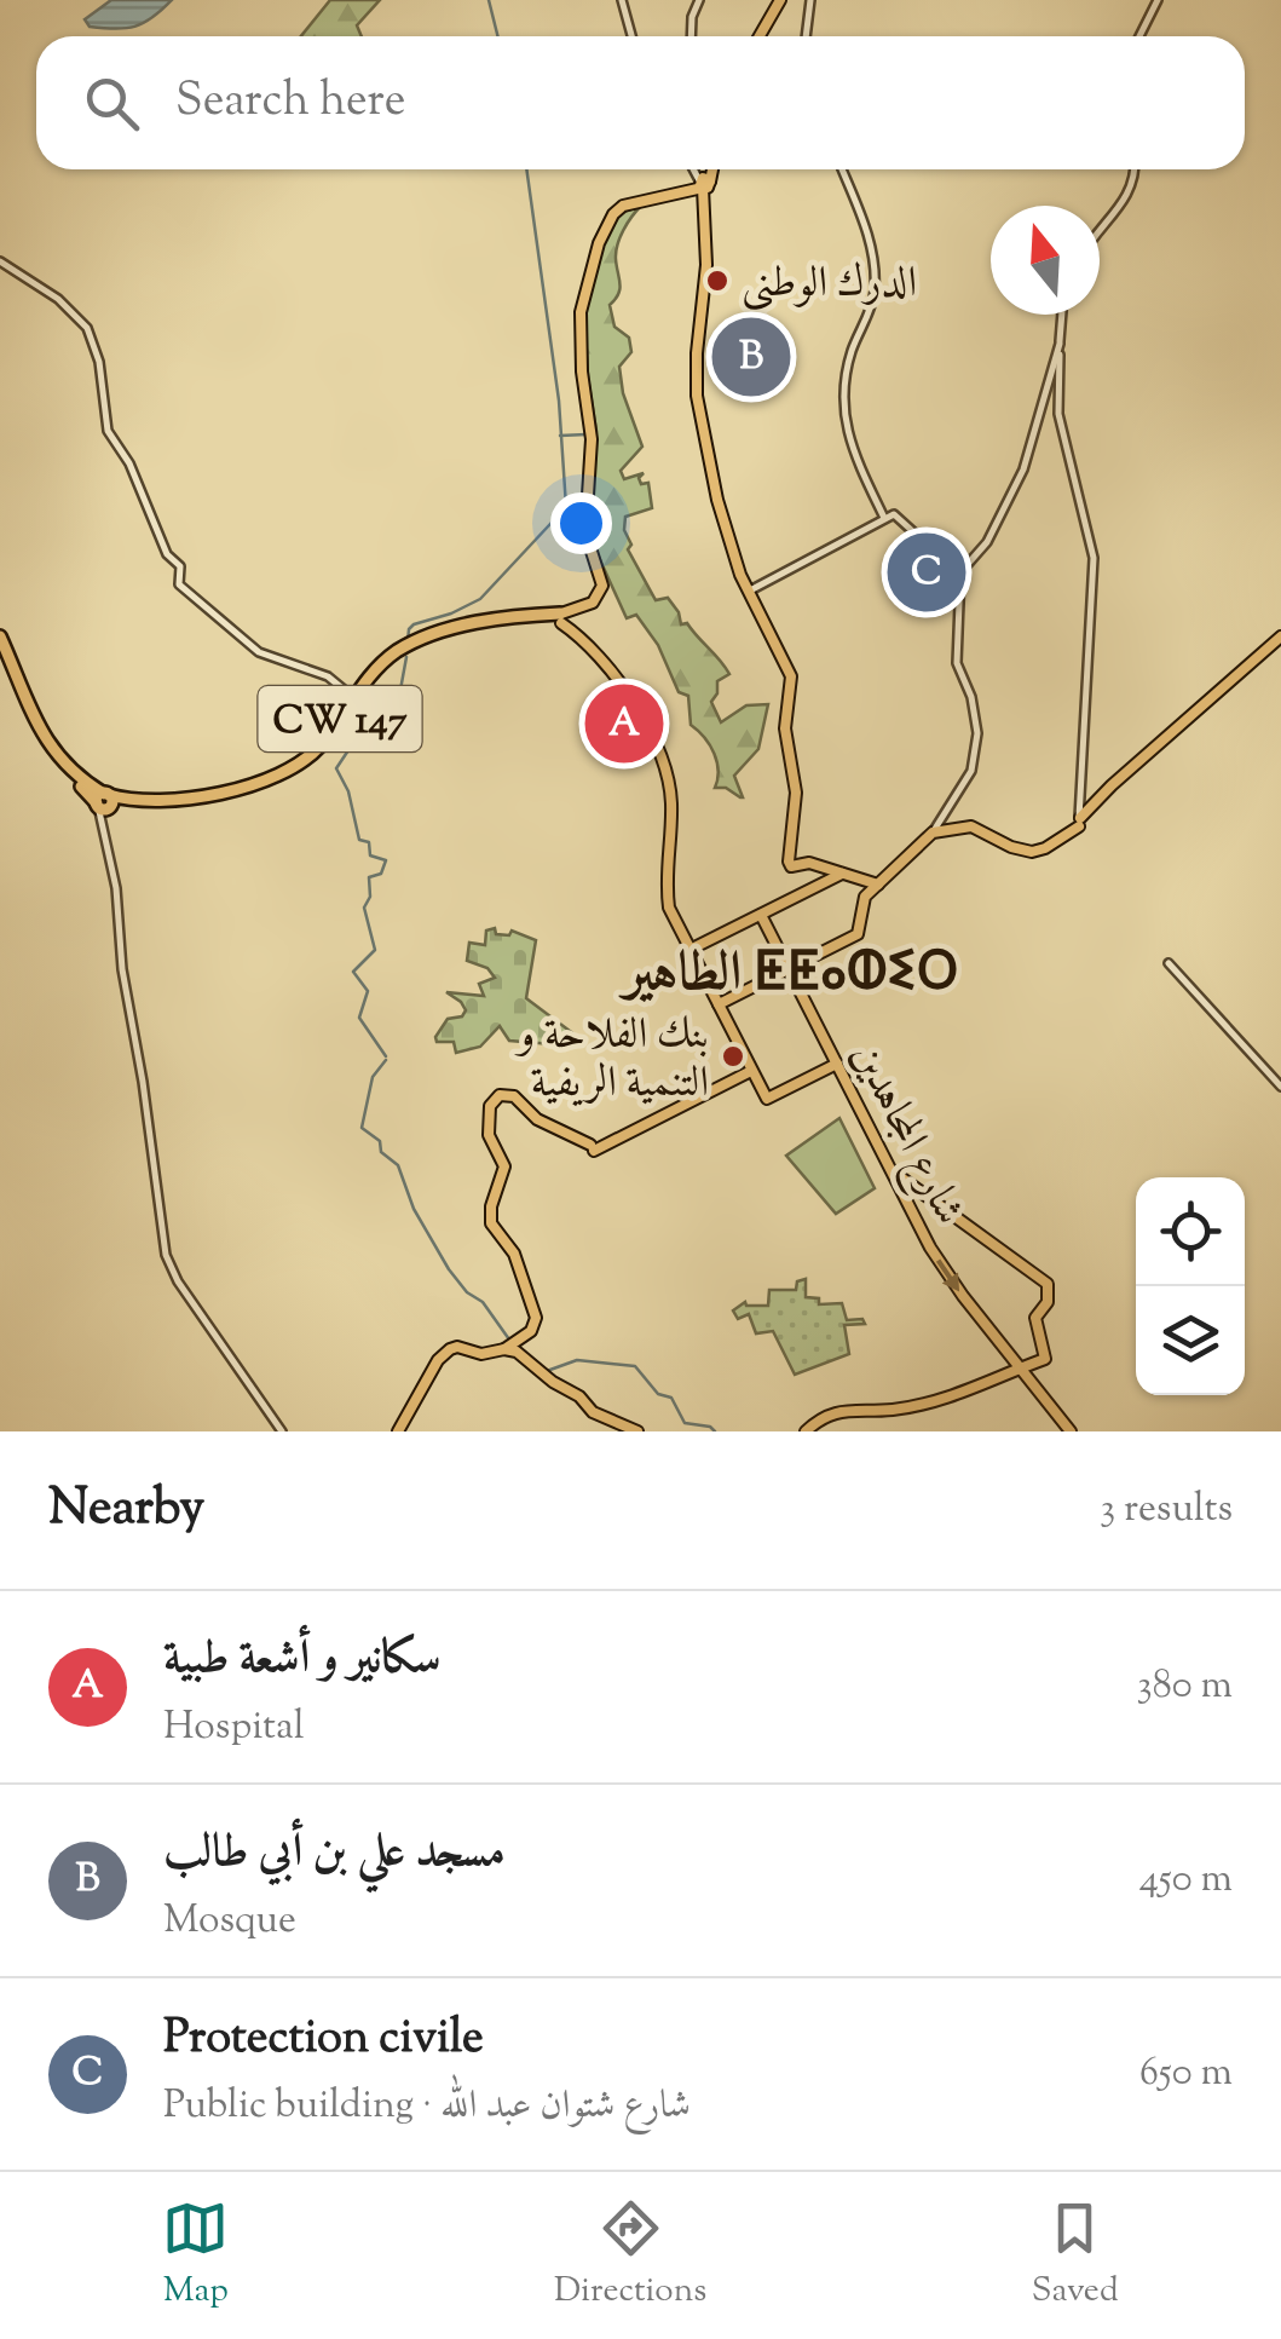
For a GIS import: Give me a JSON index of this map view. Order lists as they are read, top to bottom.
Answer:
{
  "streets": {
    "highway": ["CW 147"],
    "main road": ["شارع المجاهدين"]
  },
  "one_way": ["شارع المجاهدين"],
  "districts": ["الطاهير ⵟⵟⴰⵀⵉⵔ"],
  "places": ["الدرك الوطني", "بنك الفلاحة و التنمية الريفية"],
  "north": "top",
  "page": {
    "search": "Search here",
    "pins": ["B", "C", "A"],
    "heading": ["Nearby", "3 results"],
    "list": [
      {
        "mark": "A",
        "name": "سكانير و أشعة طبية",
        "note": "Hospital",
        "value": "380 m"
      },
      {
        "mark": "B",
        "name": "مسجد علي بن أبي طالب",
        "note": "Mosque",
        "value": "450 m"
      },
      {
        "mark": "C",
        "name": "Protection civile",
        "note": "Public building · شارع شتوان عبد الله",
        "value": "650 m"
      }
    ],
    "nav": ["Map", "Directions", "Saved"]
  }
}
